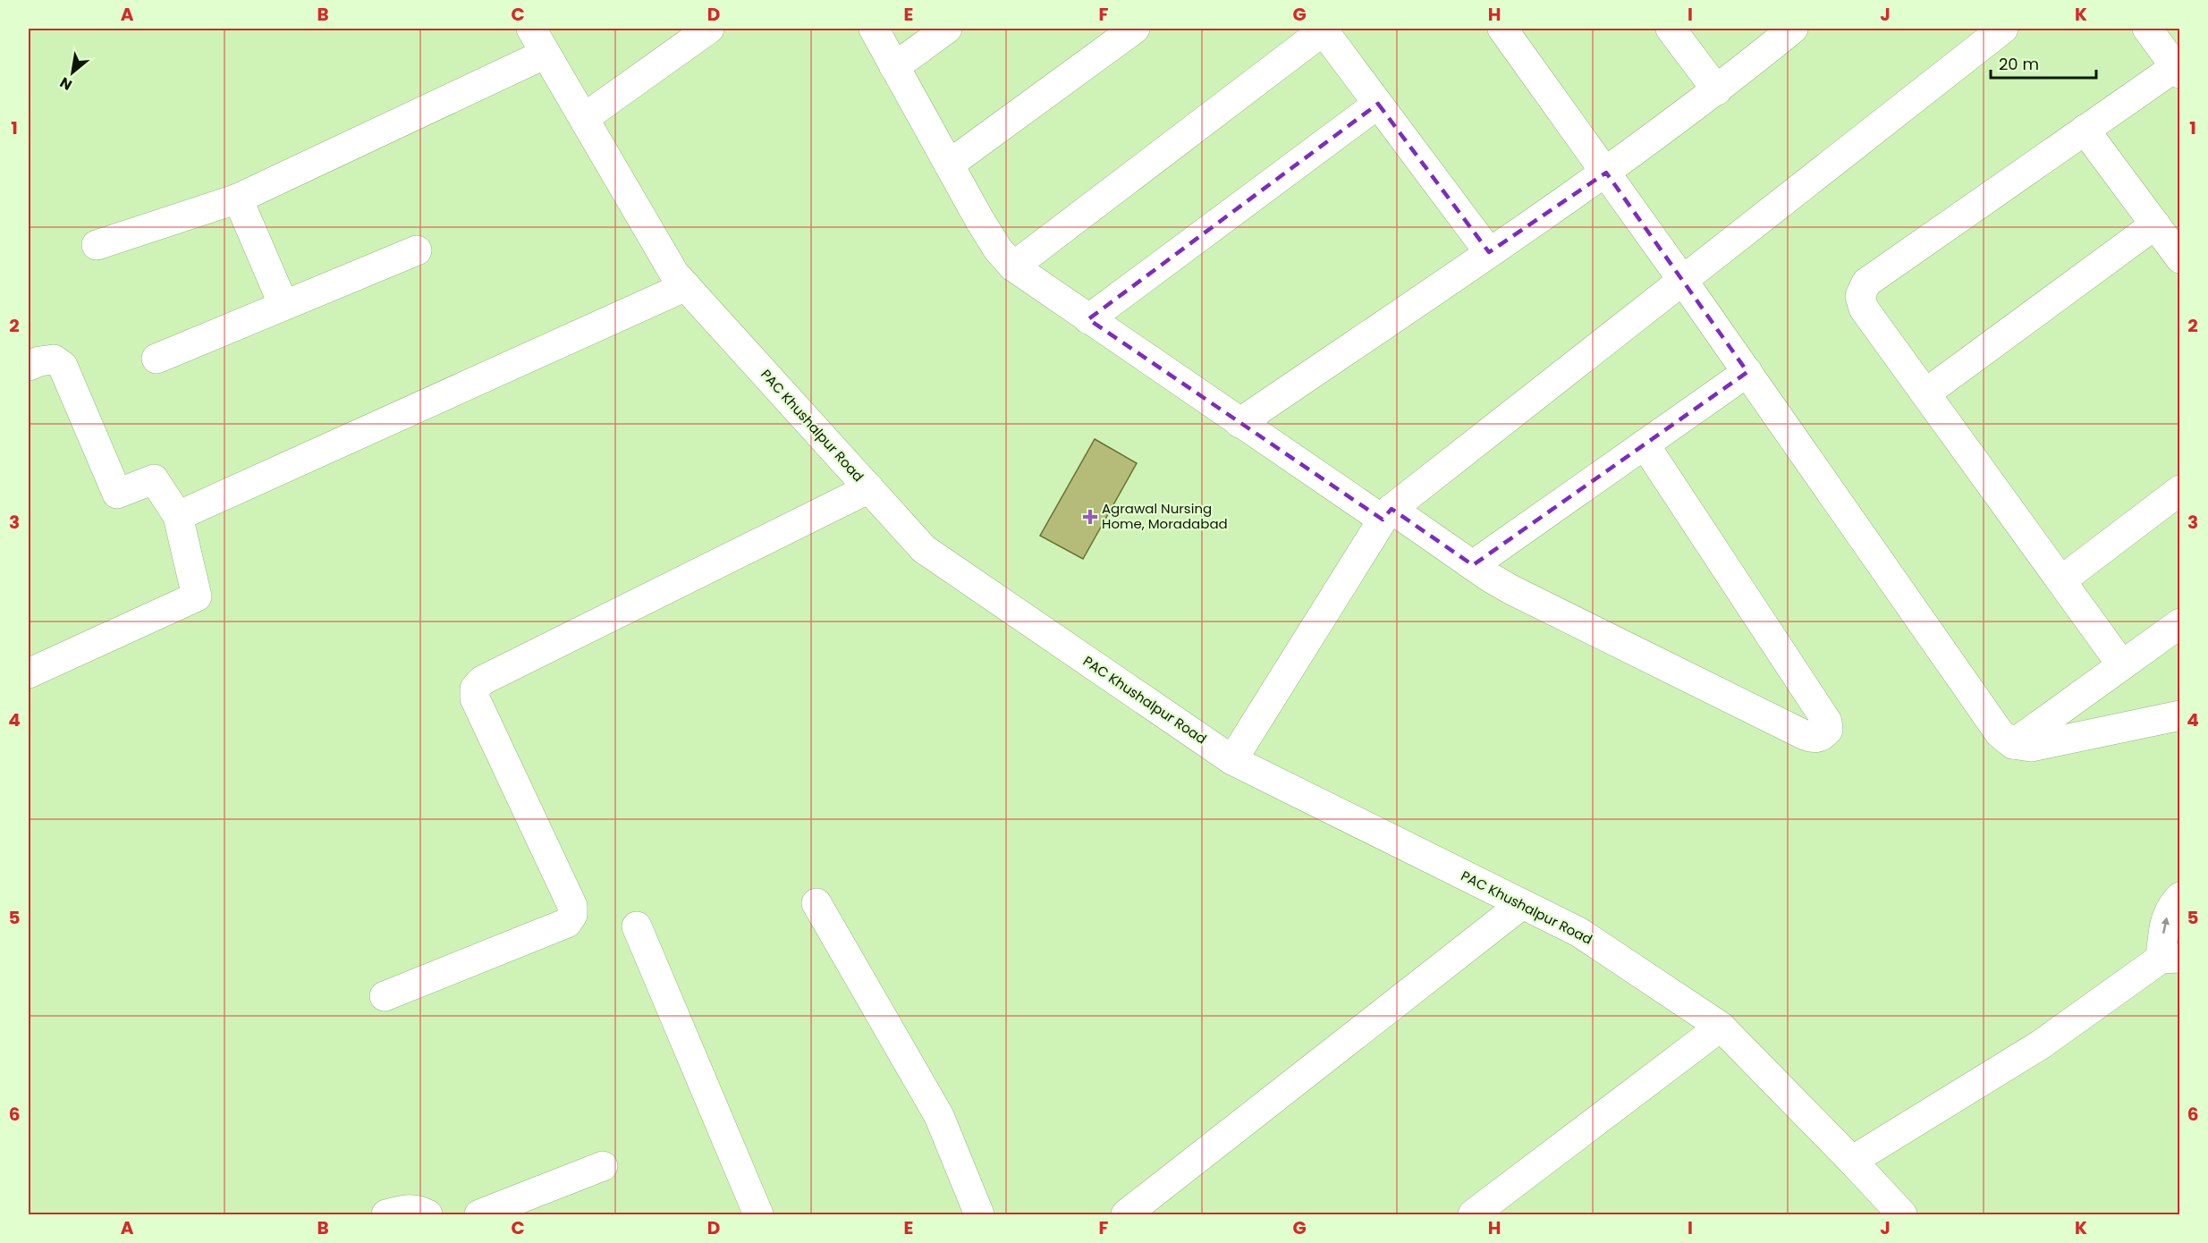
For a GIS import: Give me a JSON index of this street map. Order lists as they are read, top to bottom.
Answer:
{
  "streets": {
    "street": ["PAC Khushalpur Road"]
  },
  "places": {
    "health": ["Agrawal Nursing Home, Moradabad"]
  },
  "scale_bar": "20 m",
  "north": "bottom left",
  "grid": {
    "columns": [
      "A",
      "B",
      "C",
      "D",
      "E",
      "F",
      "G",
      "H",
      "I",
      "J",
      "K"
    ],
    "rows": [
      "1",
      "2",
      "3",
      "4",
      "5",
      "6"
    ]
  }
}
